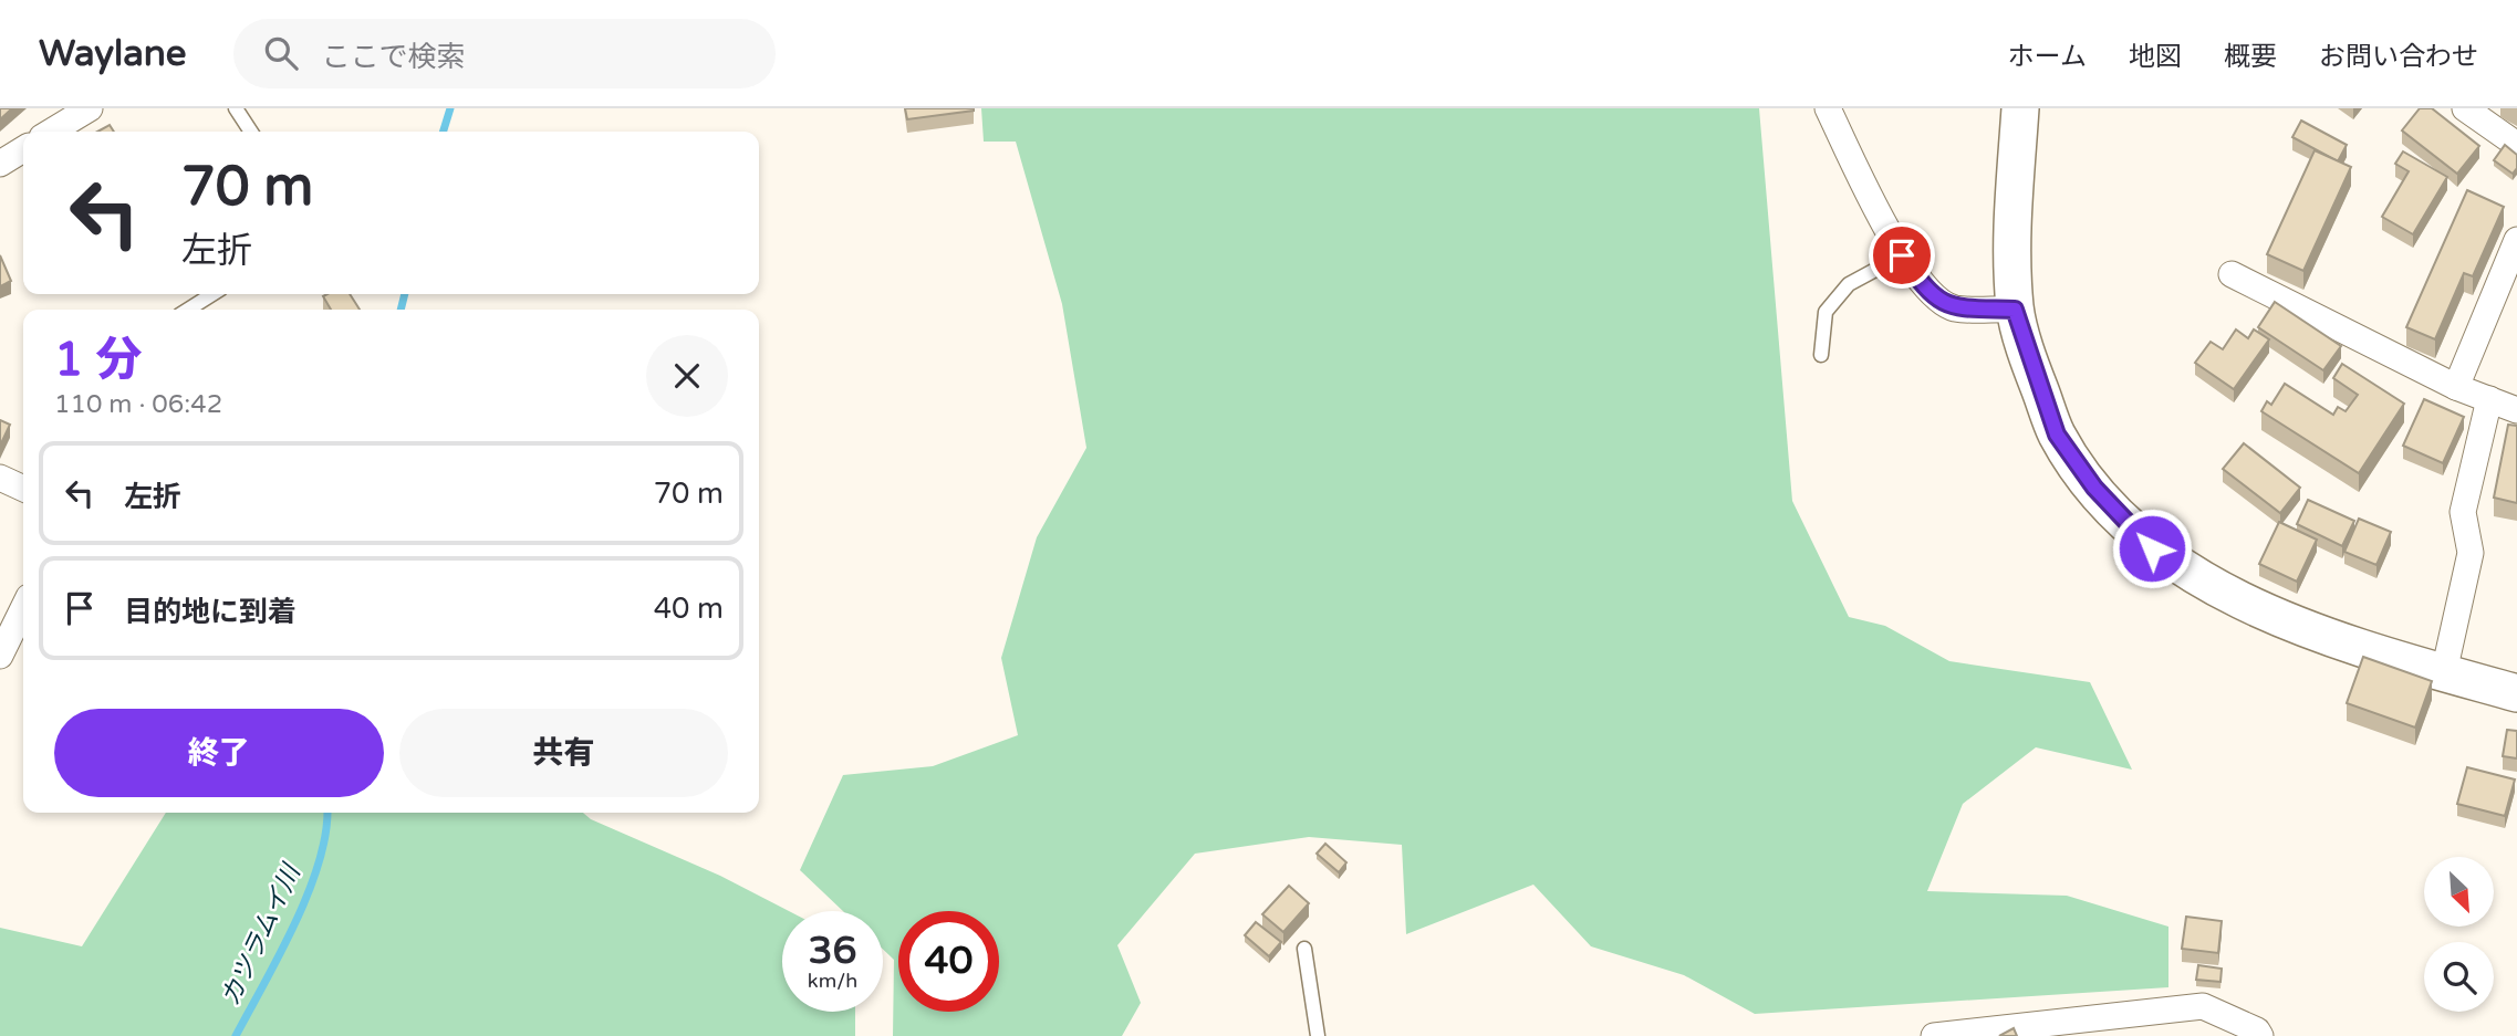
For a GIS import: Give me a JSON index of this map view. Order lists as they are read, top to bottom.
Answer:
{
  "water": ["カツラムイ川"],
  "north": "bottom right",
  "page": {
    "header": "Waylane",
    "search": "ここで検索",
    "nav": [
      "ホーム",
      "地図",
      "概要",
      "お問い合わせ"
    ],
    "turn": ["70 m", "左折"],
    "heading": ["1 分", "110 m · 06:42"],
    "list": [
      {
        "name": "左折",
        "value": "70 m"
      },
      {
        "name": "目的地に到着",
        "value": "40 m"
      }
    ],
    "buttons": ["終了", "共有"],
    "speed": "36 km/h",
    "limit": "40"
  }
}
